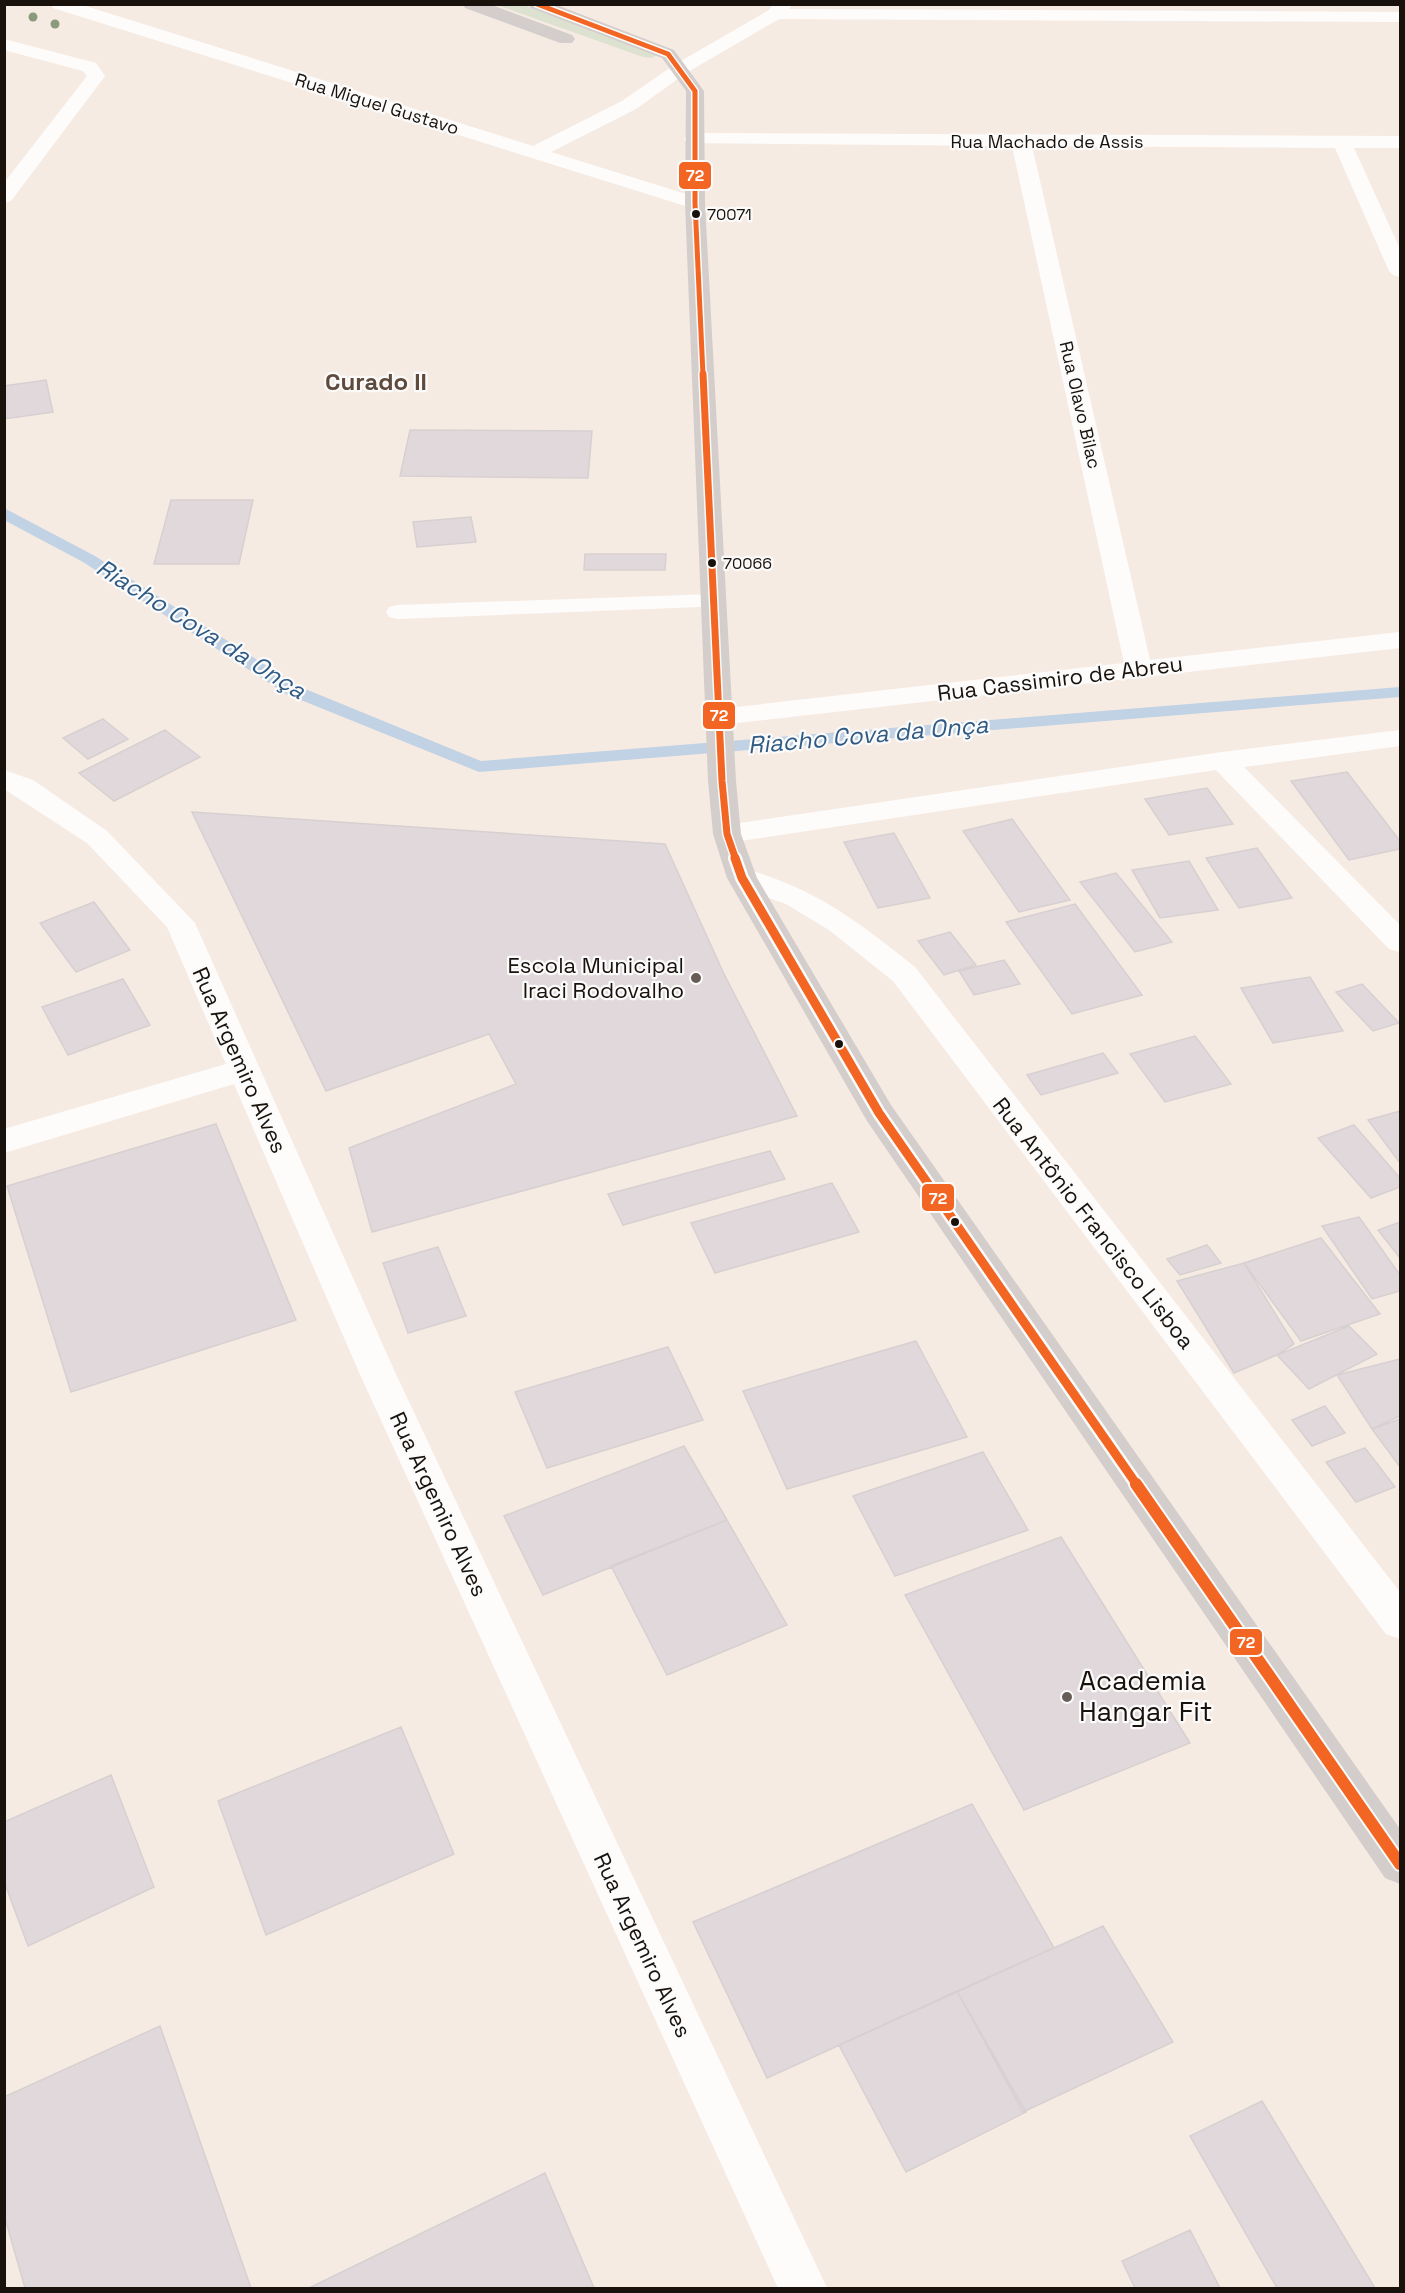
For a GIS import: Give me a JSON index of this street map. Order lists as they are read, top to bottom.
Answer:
{
  "streets": {
    "street": [
      "Rua Miguel Gustavo",
      "Rua Machado de Assis",
      "Rua Olavo Bilac",
      "Rua Cassimiro de Abreu",
      "Rua Argemiro Alves",
      "Rua Antônio Francisco Lisboa"
    ]
  },
  "crossings": [
    ["Rua Machado de Assis", "Rua Olavo Bilac"],
    ["Rua Olavo Bilac", "Rua Cassimiro de Abreu"]
  ],
  "districts": ["Curado II"],
  "water": ["Riacho Cova da Onça"],
  "places": [
    "70071",
    "70066",
    "Escola Municipal Iraci Rodovalho",
    "Academia Hangar Fit"
  ],
  "lines": ["transit line 72"]
}
